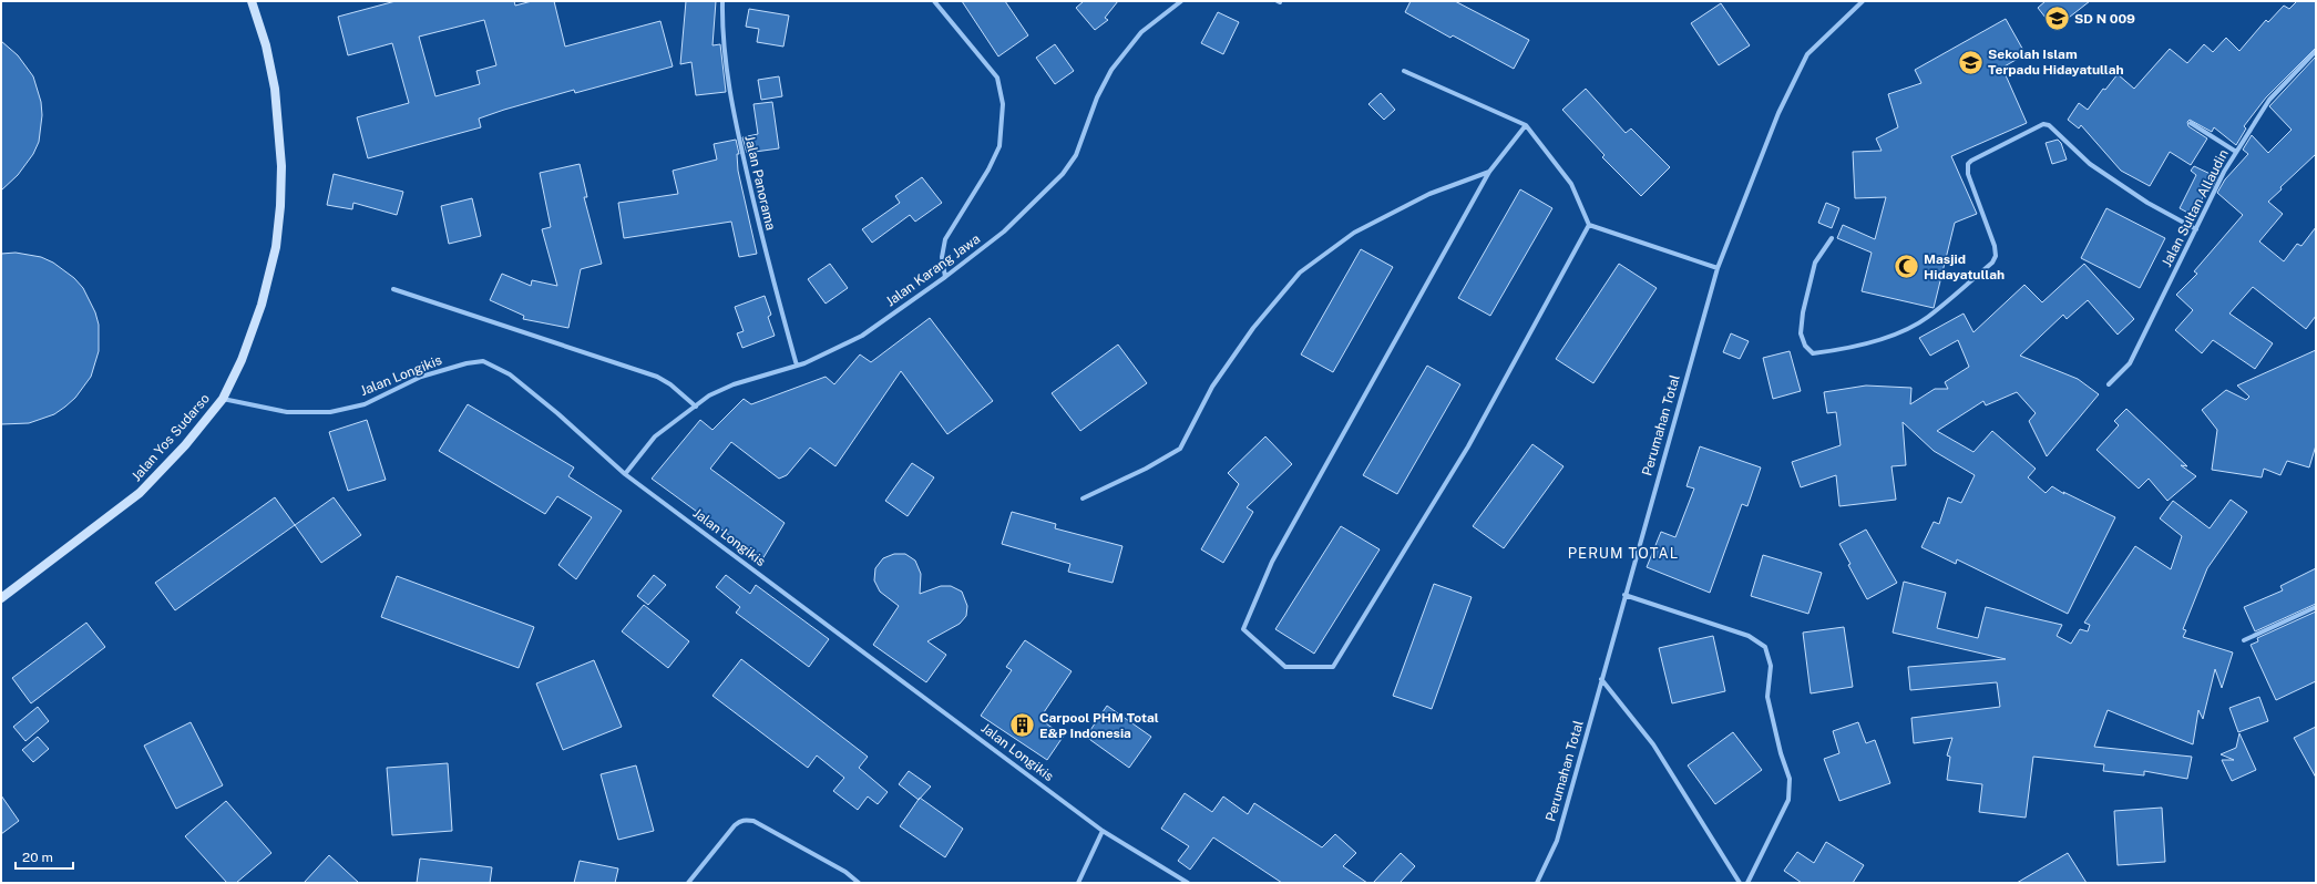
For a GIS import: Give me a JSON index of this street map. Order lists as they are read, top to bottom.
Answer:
{
  "streets": {
    "main road": ["Jalan Yos Sudarso"],
    "street": [
      "Jalan Panorama",
      "Jalan Sultan Allaudin",
      "Jalan Karang Jawa",
      "Jalan Longikis",
      "Perumahan Total"
    ]
  },
  "crossings": [
    ["Jalan Panorama", "Jalan Karang Jawa"],
    ["Jalan Karang Jawa", "Jalan Longikis"],
    ["Jalan Longikis", "Jalan Yos Sudarso"]
  ],
  "districts": ["PERUM TOTAL"],
  "places": {
    "school or university": ["SD N 009", "Sekolah Islam Terpadu Hidayatullah"],
    "mosque": ["Masjid Hidayatullah"],
    "building": ["Carpool PHM Total E&P Indonesia"]
  },
  "scale_bar": "20 m"
}
